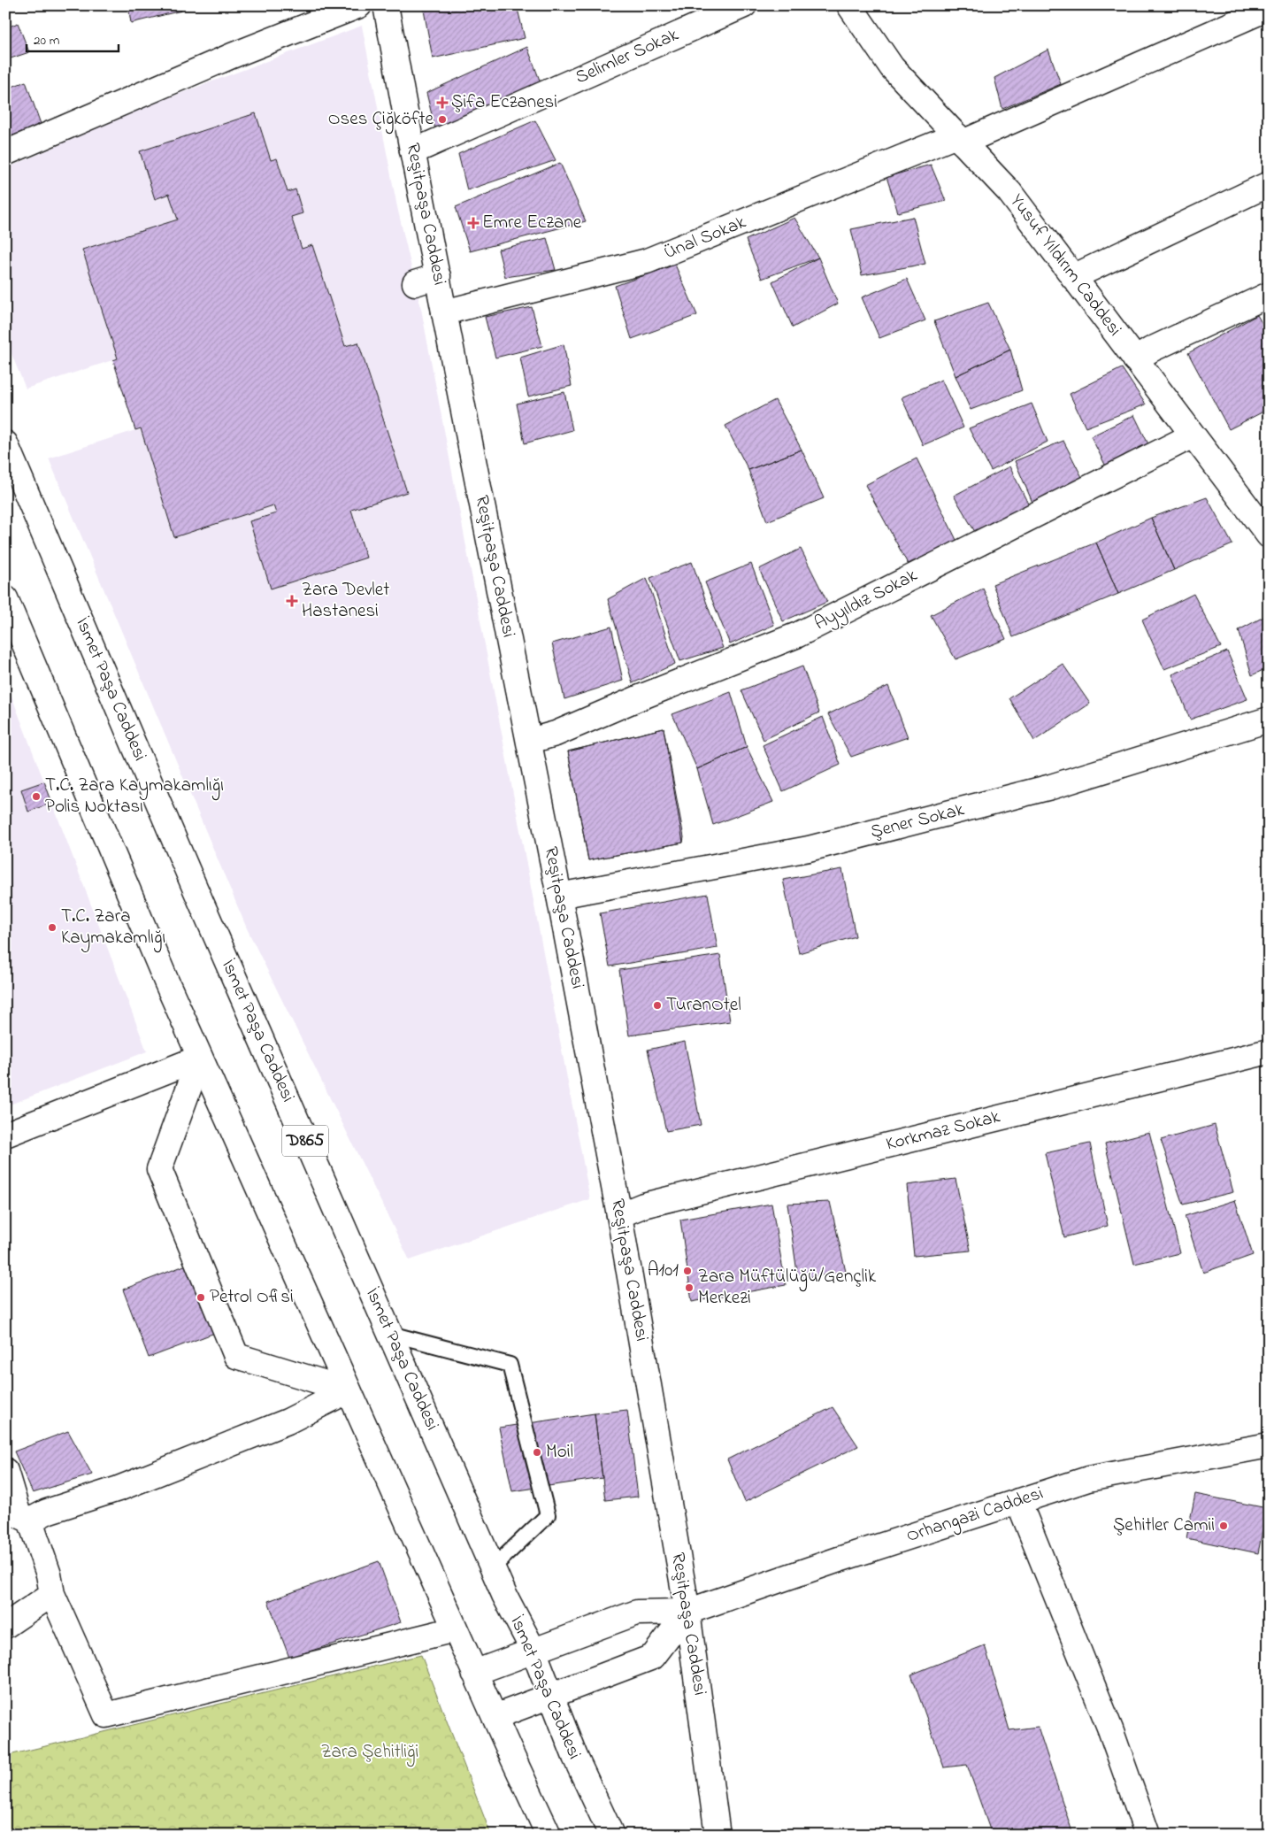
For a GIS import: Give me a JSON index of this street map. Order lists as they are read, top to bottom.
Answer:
{
  "streets": {
    "main road": [
      "Selimler Sokak",
      "Reşitpaşa Caddesi",
      "Ünal Sokak",
      "Yusuf Yıldırım Caddesi",
      "Ayyıldız Sokak",
      "İsmet Paşa Caddesi",
      "Şener Sokak",
      "Korkmaz Sokak",
      "D865",
      "Orhangazi Caddesi"
    ]
  },
  "crossings": [
    ["Selimler Sokak", "Reşitpaşa Caddesi"],
    ["Reşitpaşa Caddesi", "Ünal Sokak"],
    ["Reşitpaşa Caddesi", "Ayyıldız Sokak"],
    ["Reşitpaşa Caddesi", "Şener Sokak"],
    ["Reşitpaşa Caddesi", "Korkmaz Sokak"],
    ["Reşitpaşa Caddesi", "Orhangazi Caddesi"],
    ["Ünal Sokak", "Yusuf Yıldırım Caddesi"],
    ["Yusuf Yıldırım Caddesi", "Ayyıldız Sokak"],
    ["İsmet Paşa Caddesi", "Orhangazi Caddesi"]
  ],
  "parks": ["Zara Şehitliği"],
  "places": {
    "health": ["Şifa Eczanesi", "Emre Eczane", "Zara Devlet Hastanesi"],
    "other": [
      "Oses Çiğköfte",
      "T.C. Zara Kaymakamlığı Polis Noktası",
      "T.C. Zara Kaymakamlığı",
      "TuranOtel",
      "A101",
      "Zara Müftülüğü/Gençlik Merkezi",
      "Petrol Ofisi",
      "Moil",
      "Şehitler Camii"
    ]
  },
  "scale_bar": "20 m"
}
